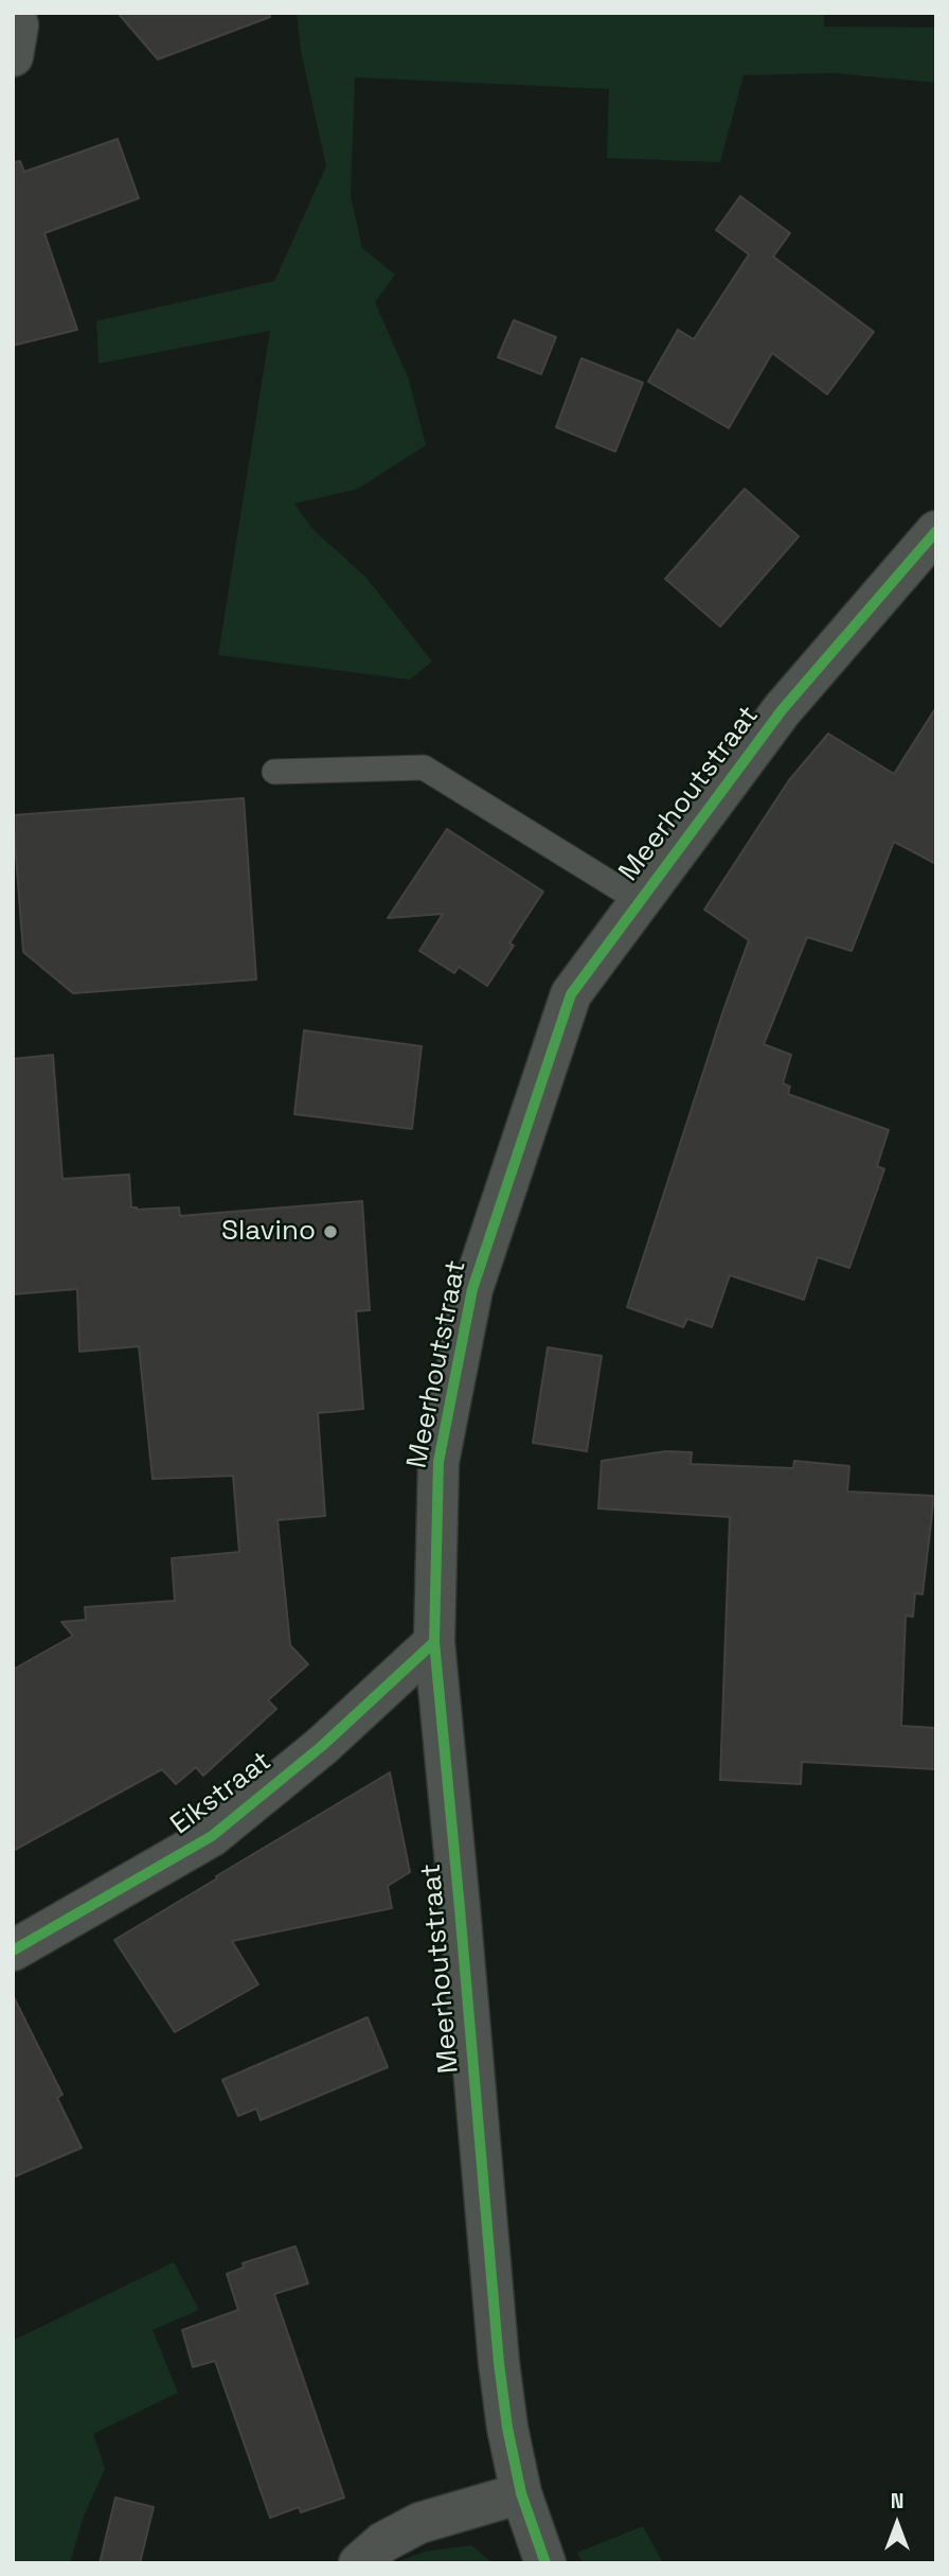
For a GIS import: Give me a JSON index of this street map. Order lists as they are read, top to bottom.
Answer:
{
  "streets": {
    "street": ["Meerhoutstraat", "Eikstraat"]
  },
  "crossings": [
    ["Meerhoutstraat", "Eikstraat"]
  ],
  "places": ["Slavino"],
  "north": "top"
}
